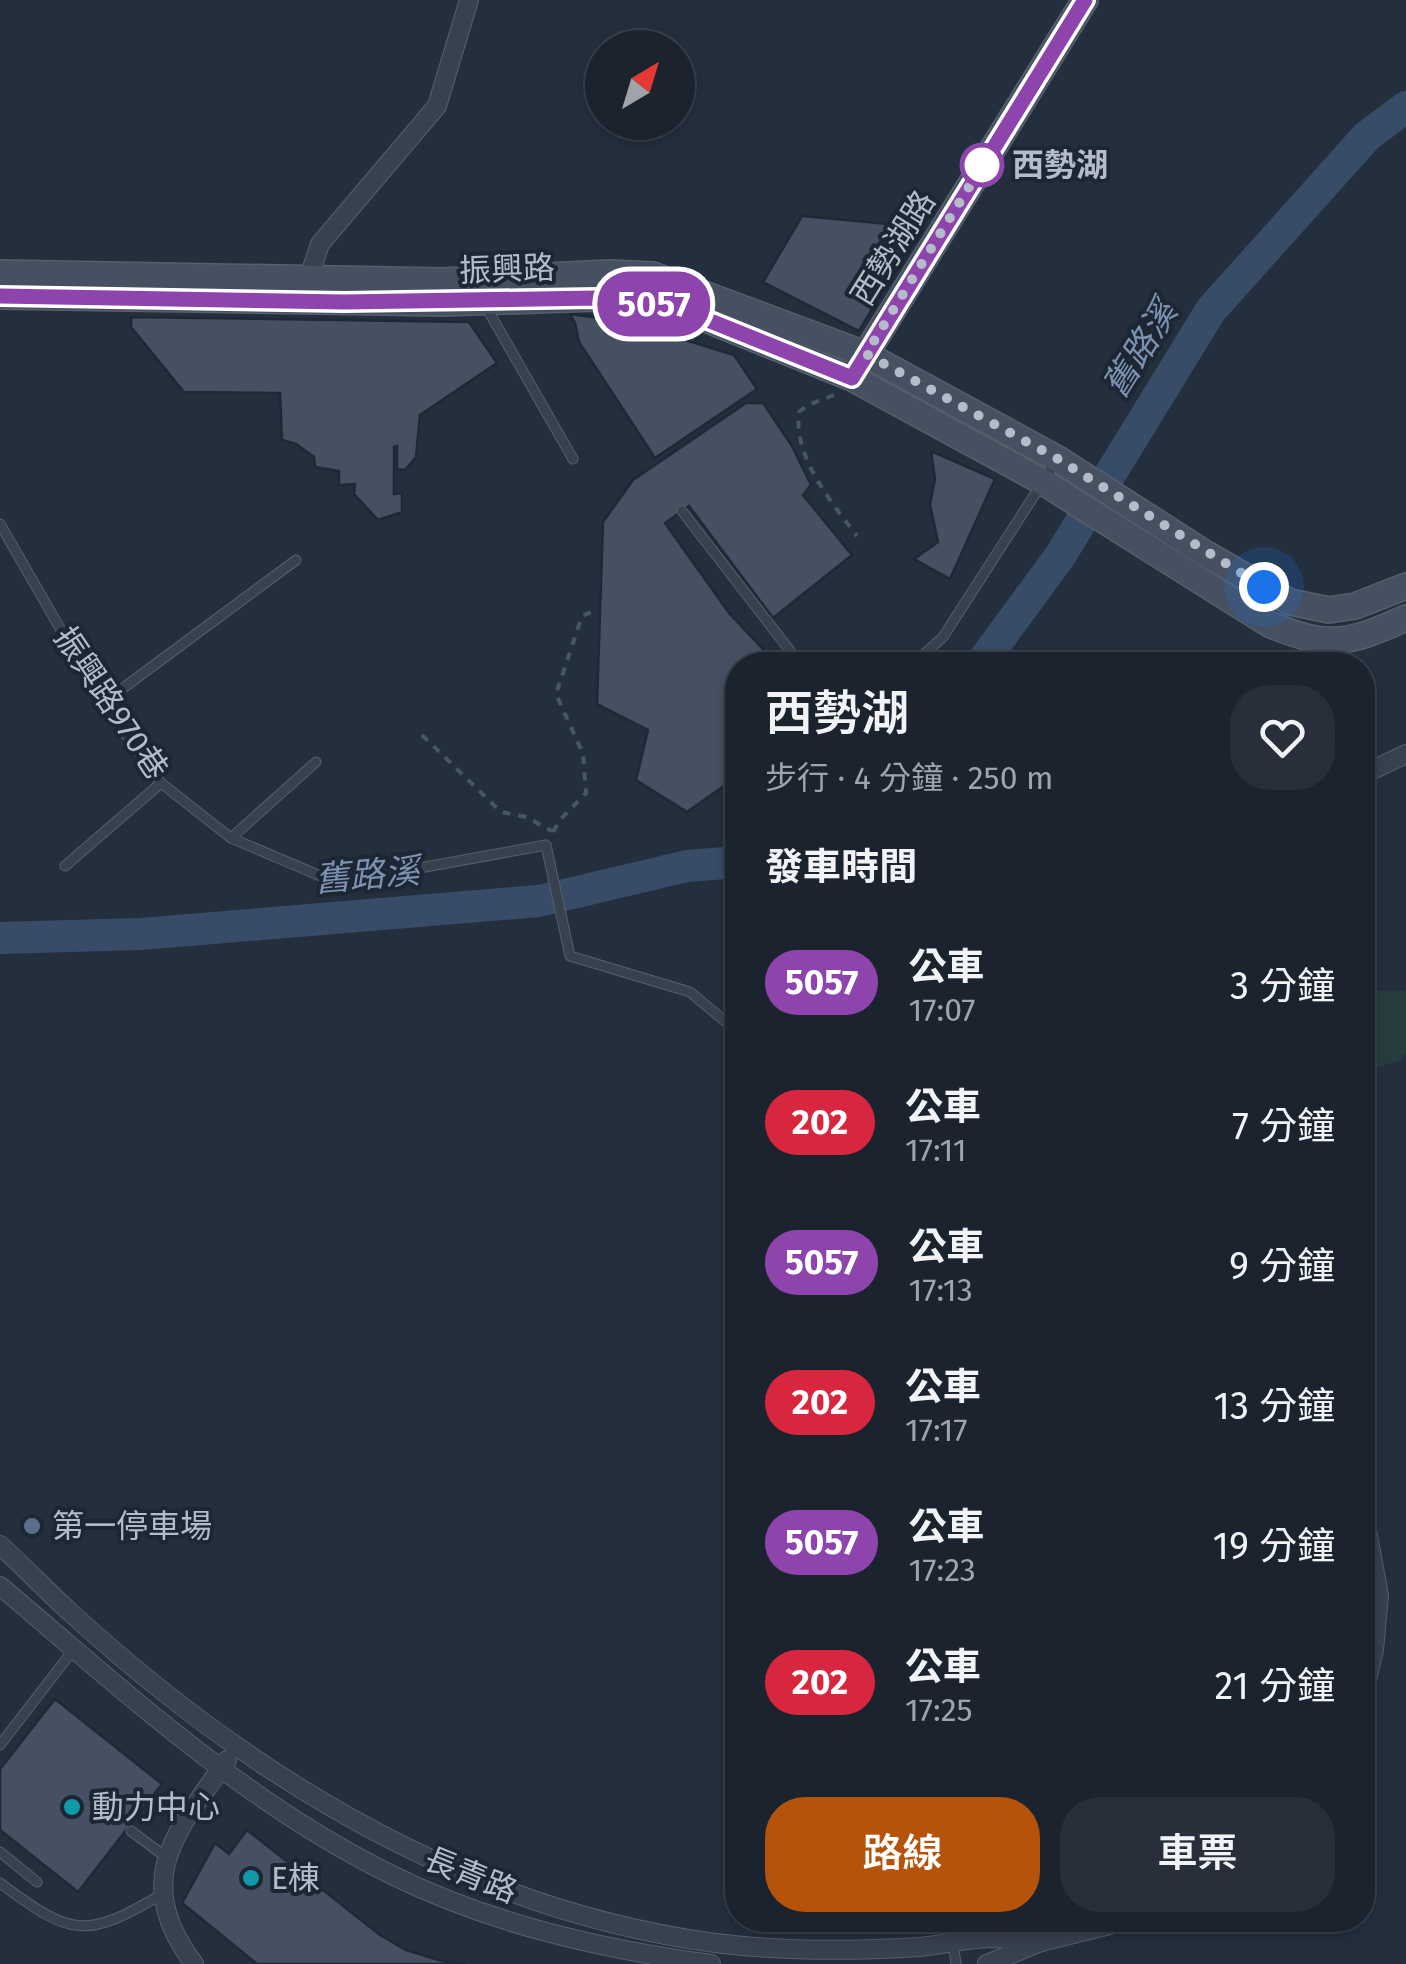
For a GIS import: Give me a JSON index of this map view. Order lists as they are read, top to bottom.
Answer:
{
  "streets": {
    "street": ["西勢湖路", "振興路", "長青路"],
    "lane": ["振興路970巷"]
  },
  "crossings": [
    ["西勢湖路", "振興路"]
  ],
  "water": ["舊路溪"],
  "places": [
    "西勢湖",
    "第一停車場",
    "動力中心",
    "E棟"
  ],
  "lines": ["bus line 5057"],
  "north": "top right",
  "page": {
    "on_map": "5057",
    "heading": [
      ["西勢湖", "步行 · 4 分鐘 · 250 m"],
      "發車時間"
    ],
    "list": [
      {
        "mark": "5057",
        "name": "公車",
        "note": "17:07",
        "value": "3 分鐘"
      },
      {
        "mark": "202",
        "name": "公車",
        "note": "17:11",
        "value": "7 分鐘"
      },
      {
        "mark": "5057",
        "name": "公車",
        "note": "17:13",
        "value": "9 分鐘"
      },
      {
        "mark": "202",
        "name": "公車",
        "note": "17:17",
        "value": "13 分鐘"
      },
      {
        "mark": "5057",
        "name": "公車",
        "note": "17:23",
        "value": "19 分鐘"
      },
      {
        "mark": "202",
        "name": "公車",
        "note": "17:25",
        "value": "21 分鐘"
      }
    ],
    "buttons": ["路線", "車票"]
  }
}
